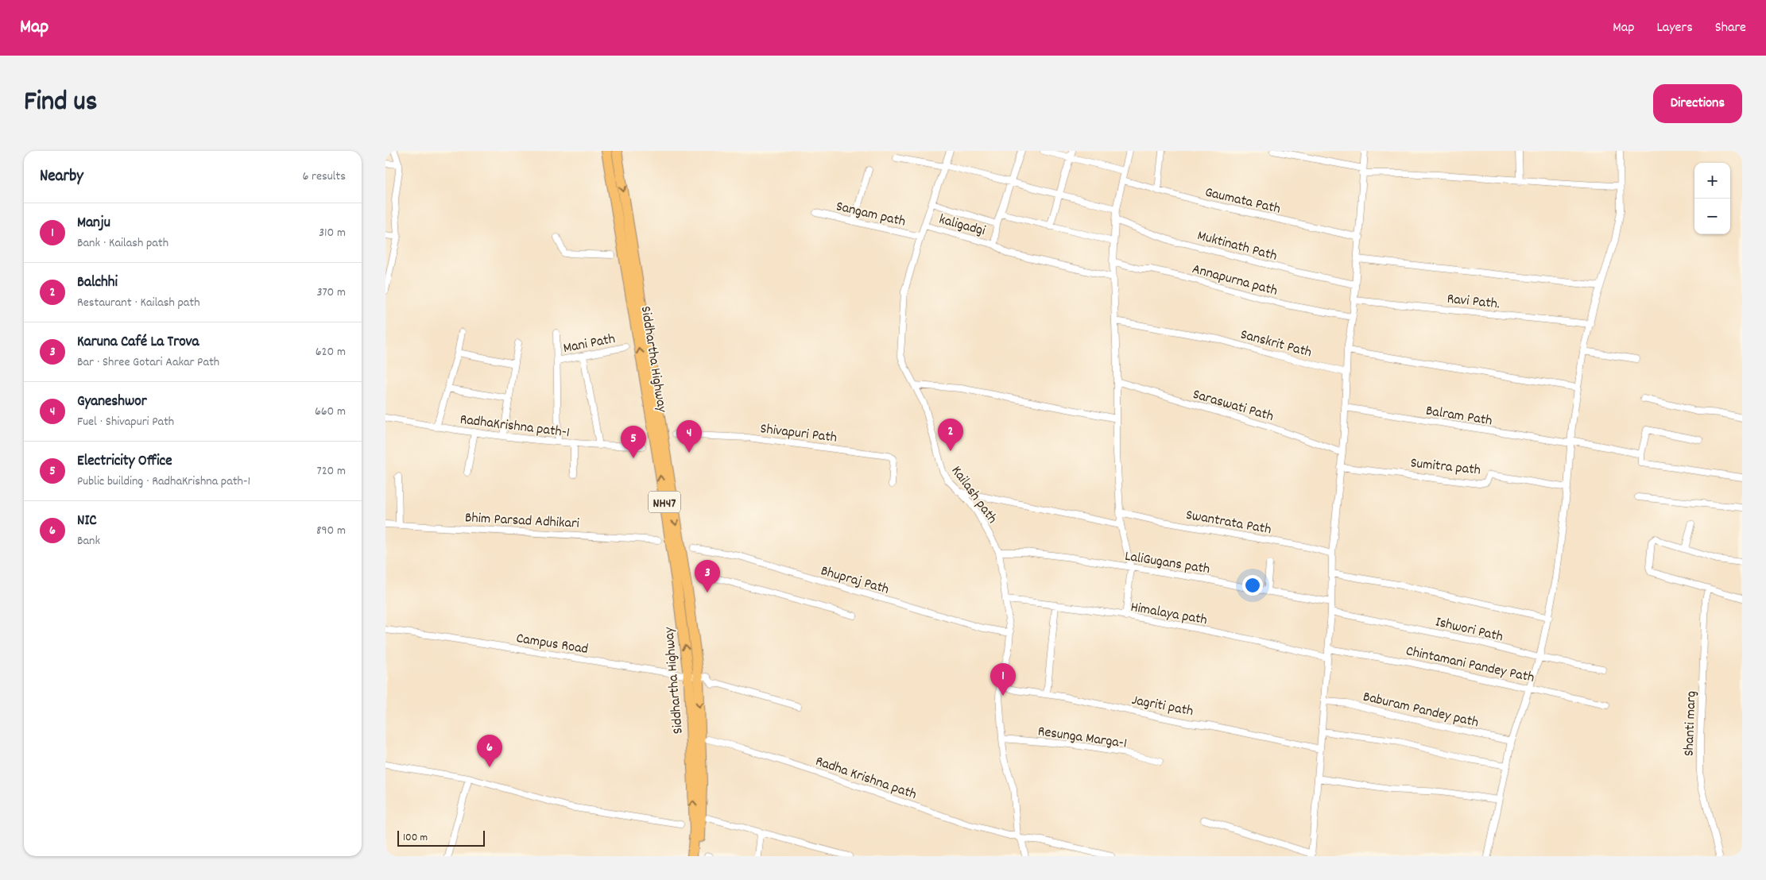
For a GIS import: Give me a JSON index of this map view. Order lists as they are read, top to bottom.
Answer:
{
  "streets": {
    "highway": ["Siddhartha Highway", "NH47"],
    "street": [
      "Gaumata Path",
      "Sangam path",
      "kaligadgi",
      "Muktinath Path",
      "Annapurna path",
      "Ravi Path.",
      "Mani Path",
      "Sanskrit Path",
      "Saraswati Path",
      "Balram Path",
      "RadhaKrishna path-1",
      "Shivapuri Path",
      "Sumitra path",
      "Kailash path",
      "Bhim Parsad Adhikari",
      "Swantrata Path",
      "LaliGugans path",
      "Bhupraj Path",
      "Himalaya path",
      "Ishwori Path",
      "Campus Road",
      "Chintamani Pandey Path",
      "Jagriti path",
      "Baburam Pandey path",
      "Shanti marg",
      "Resunga Marga-1",
      "Radha Krishna path"
    ]
  },
  "crossings": [
    ["Sangam path", "Kailash path"],
    ["kaligadgi", "Kailash path"],
    ["Siddhartha Highway", "Campus Road"],
    ["Kailash path", "LaliGugans path"],
    ["Kailash path", "Bhupraj Path"],
    ["Kailash path", "Himalaya path"],
    ["Kailash path", "Jagriti path"],
    ["Kailash path", "Resunga Marga-1"],
    ["Kailash path", "Radha Krishna path"]
  ],
  "scale_bar": "100 m",
  "page": {
    "header": "Map",
    "nav": ["Map", "Layers", "Share"],
    "title": "Find us",
    "buttons": "Directions",
    "heading": ["Nearby", "6 results"],
    "map_buttons": ["+", "−"],
    "list": [
      {
        "mark": "1",
        "name": "Manju",
        "note": "Bank · Kailash path",
        "value": "310 m"
      },
      {
        "mark": "2",
        "name": "Balchhi",
        "note": "Restaurant · Kailash path",
        "value": "370 m"
      },
      {
        "mark": "3",
        "name": "Karuna Café La Trova",
        "note": "Bar · Shree Gotari Aakar Path",
        "value": "620 m"
      },
      {
        "mark": "4",
        "name": "Gyaneshwor",
        "note": "Fuel · Shivapuri Path",
        "value": "660 m"
      },
      {
        "mark": "5",
        "name": "Electricity Office",
        "note": "Public building · RadhaKrishna path-1",
        "value": "720 m"
      },
      {
        "mark": "6",
        "name": "NIC",
        "note": "Bank",
        "value": "890 m"
      }
    ],
    "pins": [
      "2",
      "4",
      "5",
      "3",
      "1",
      "6"
    ],
    "scale": "100 m"
  }
}
